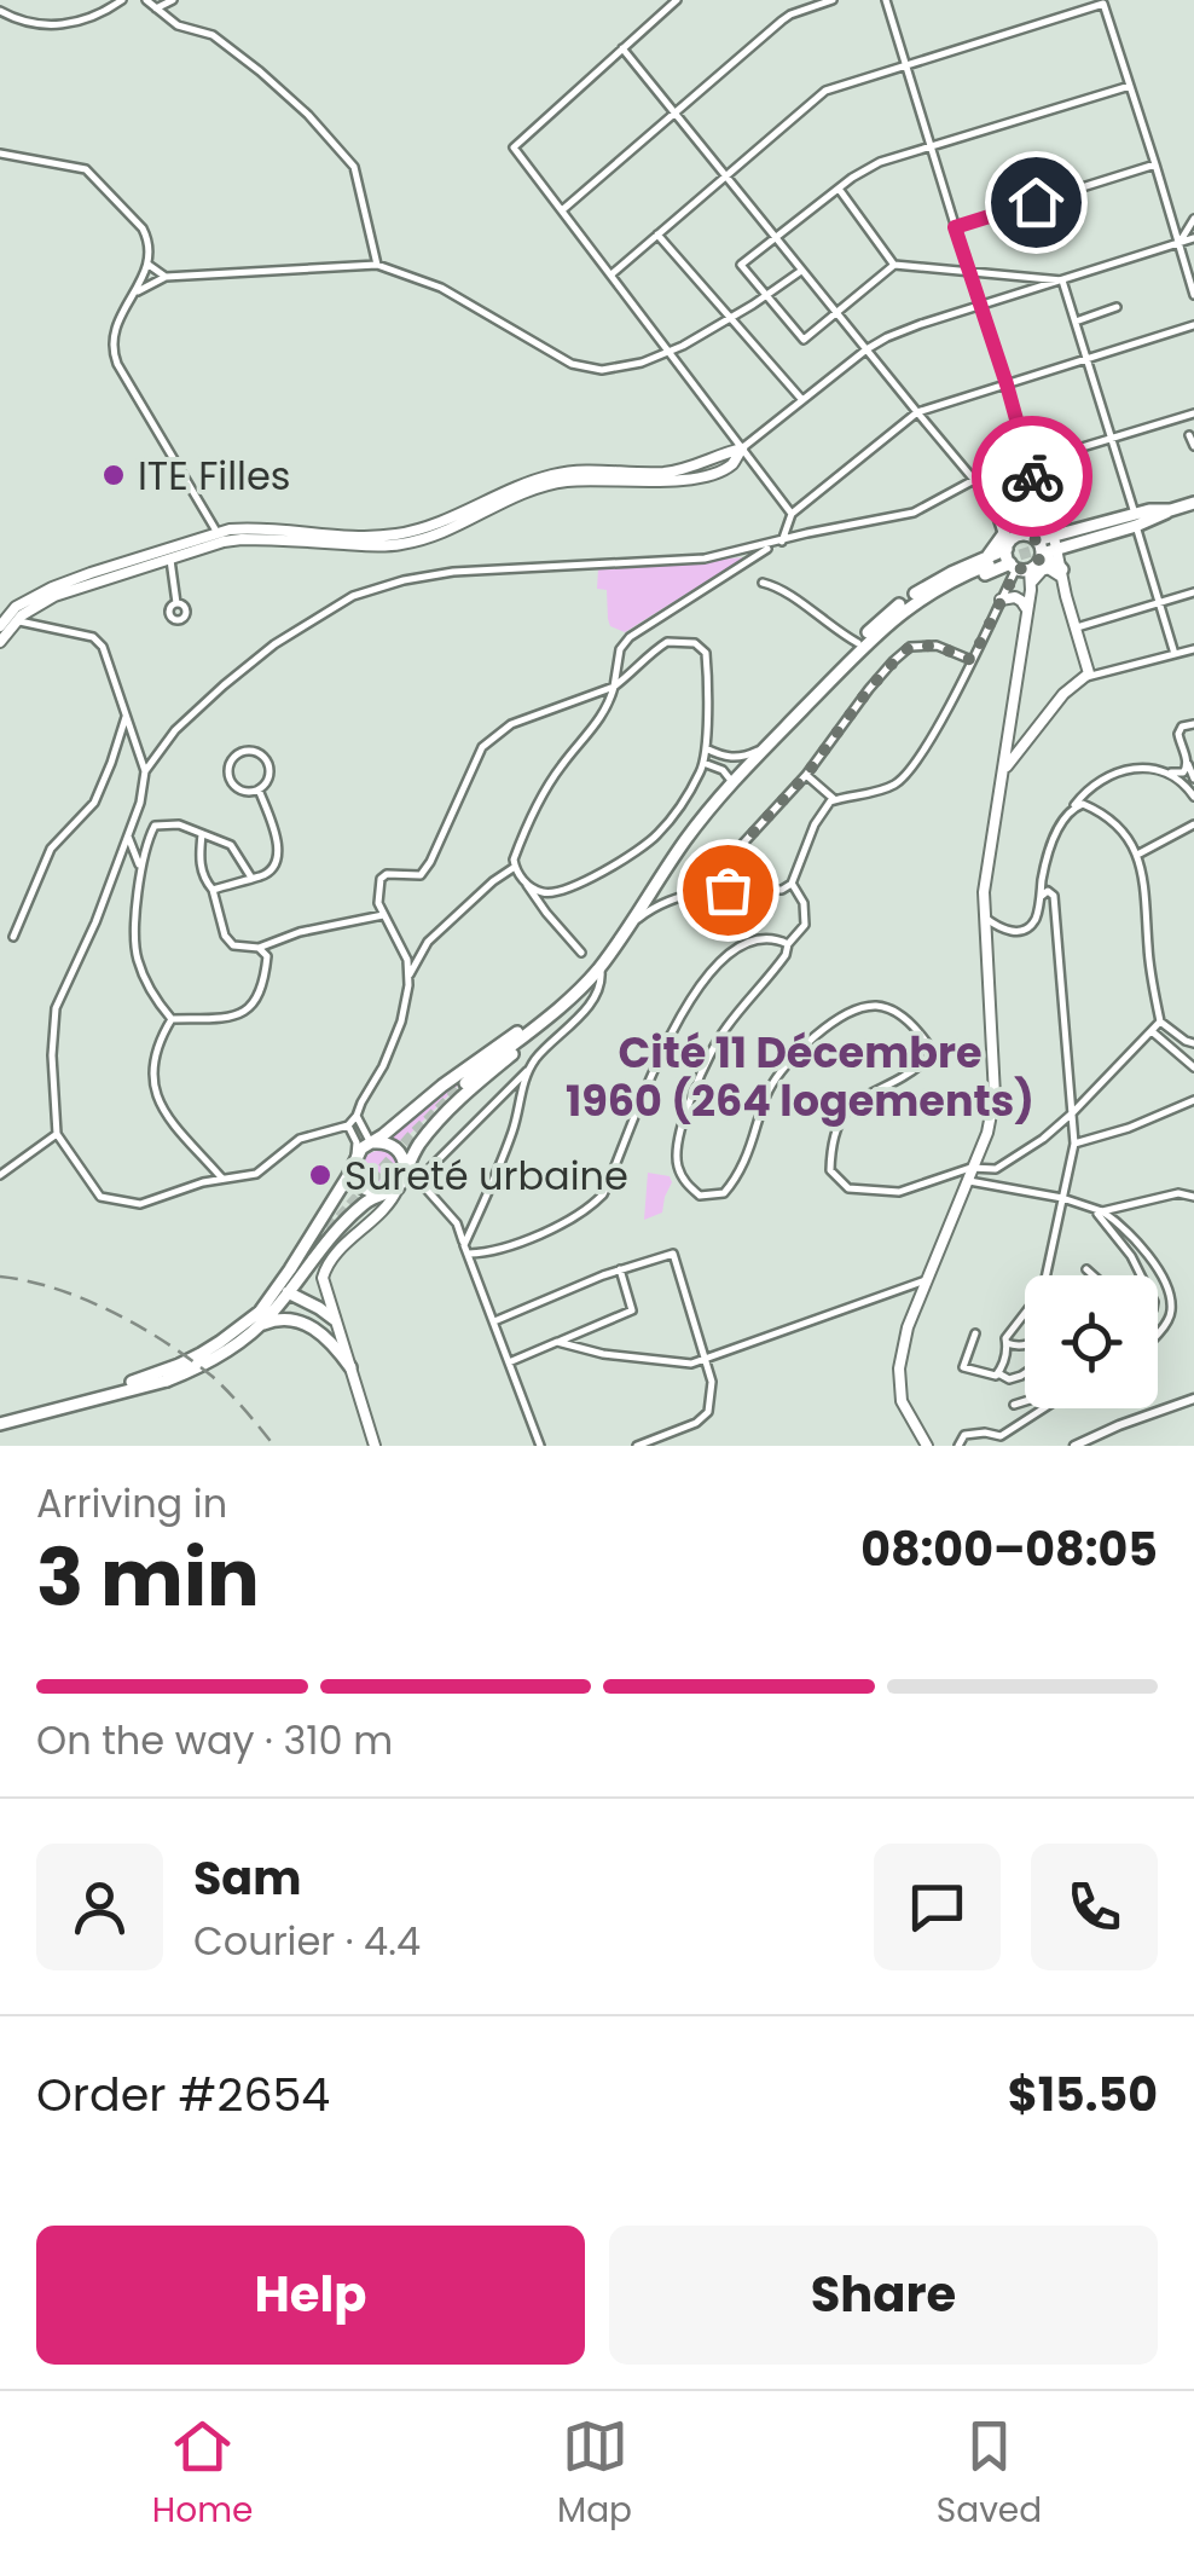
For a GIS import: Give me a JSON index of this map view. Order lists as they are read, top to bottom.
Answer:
{
  "districts": ["Cité 11 Décembre 1960 (264 logements)"],
  "places": ["ITE Filles", "Sureté urbaine"],
  "page": {
    "heading": ["3 min", "Arriving in", "08:00–08:05"],
    "panel": [
      "Sam",
      "Courier · 4.4",
      "Order #2654",
      "$15.50"
    ],
    "bar": "On the way · 310 m",
    "buttons": ["Help", "Share"],
    "tabs": ["Home", "Map", "Saved"]
  }
}
